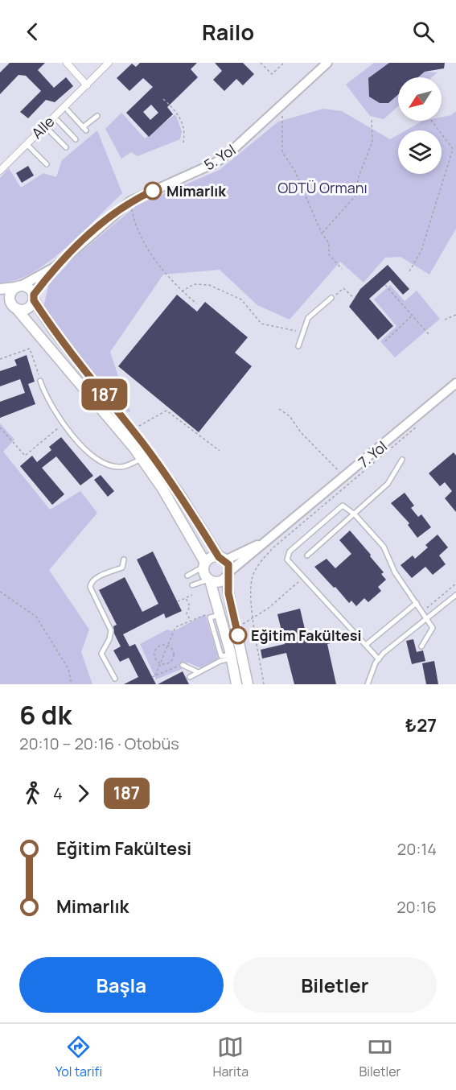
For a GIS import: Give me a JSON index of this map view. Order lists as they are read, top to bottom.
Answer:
{
  "streets": {
    "street": ["Alle", "5. Yol", "7. Yol"]
  },
  "parks": ["ODTÜ Ormanı"],
  "places": ["Mimarlık", "Eğitim Fakültesi"],
  "lines": ["bus line 187"],
  "north": "bottom left",
  "page": {
    "header": "Railo",
    "on_map": "187",
    "heading": ["6 dk", "20:10 – 20:16 · Otobüs", "₺27"],
    "legs": ["4", "187"],
    "list": [
      {
        "name": "Eğitim Fakültesi",
        "value": "20:14"
      },
      {
        "name": "Mimarlık",
        "value": "20:16"
      }
    ],
    "buttons": ["Başla", "Biletler"],
    "tabs": ["Yol tarifi", "Harita", "Biletler"]
  }
}
